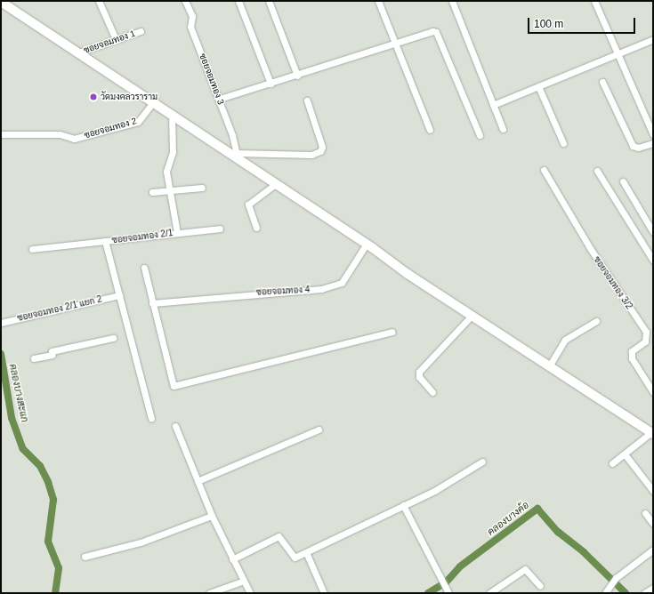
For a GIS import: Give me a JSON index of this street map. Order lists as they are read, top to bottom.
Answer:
{
  "streets": {
    "street": [
      "ซอยจอมทอง 1",
      "ซอยจอมทอง 3",
      "ซอยจอมทอง 2",
      "ซอยจอมทอง 2/1",
      "ซอยจอมทอง 3/2",
      "ซอยจอมทอง 4",
      "ซอยจอมทอง 2/1 แยก 2"
    ]
  },
  "crossings": [
    ["ซอยจอมทอง 2/1", "ซอยจอมทอง 2/1 แยก 2"]
  ],
  "water": ["คลองบางสะแก", "คลองบางค้อ"],
  "places": ["วัดมงคลวราราม"],
  "scale_bar": "100 m"
}
